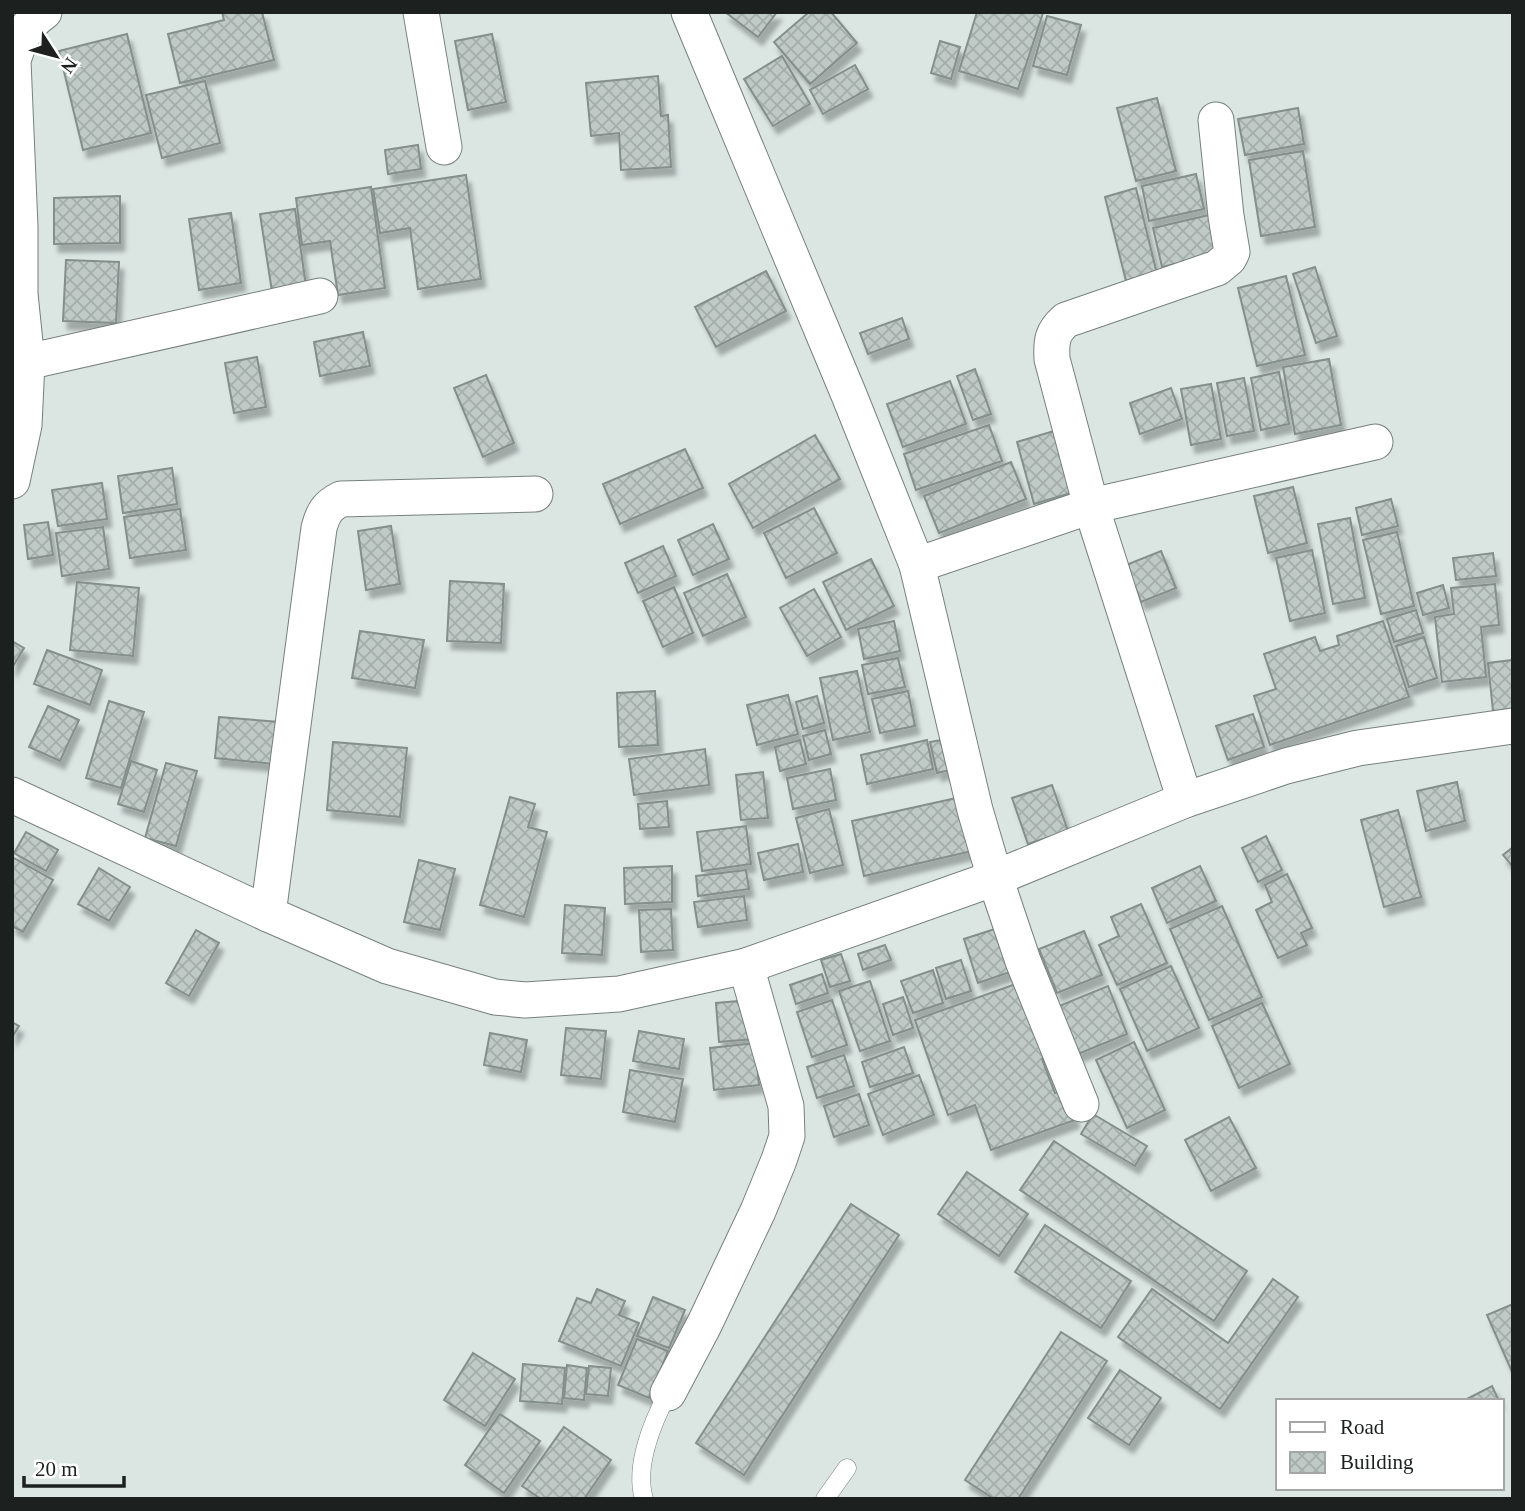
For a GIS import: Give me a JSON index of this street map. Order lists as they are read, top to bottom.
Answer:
{
  "legend": ["Road", "Building"],
  "scale_bar": "20 m",
  "north": "bottom right"
}
